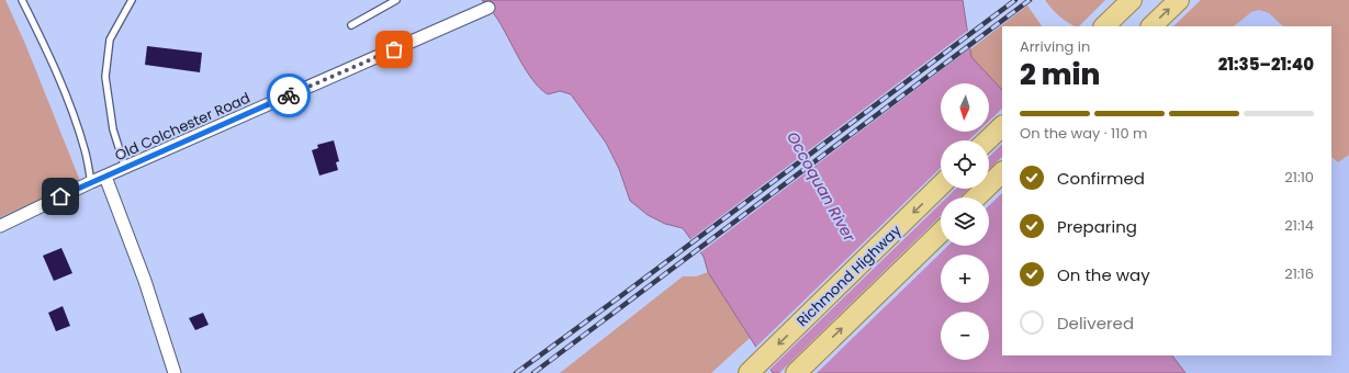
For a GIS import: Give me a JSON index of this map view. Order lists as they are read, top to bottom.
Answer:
{
  "streets": {
    "main road": ["Richmond Highway"],
    "street": ["Old Colchester Road"]
  },
  "water": ["Occoquan River"],
  "north": "bottom",
  "page": {
    "heading": ["2 min", "Arriving in", "21:35–21:40"],
    "map_buttons": ["+", "−"],
    "bar": "On the way · 110 m",
    "list": [
      ["Confirmed", "21:10"],
      ["Preparing", "21:14"],
      ["On the way", "21:16"],
      "Delivered"
    ]
  }
}
